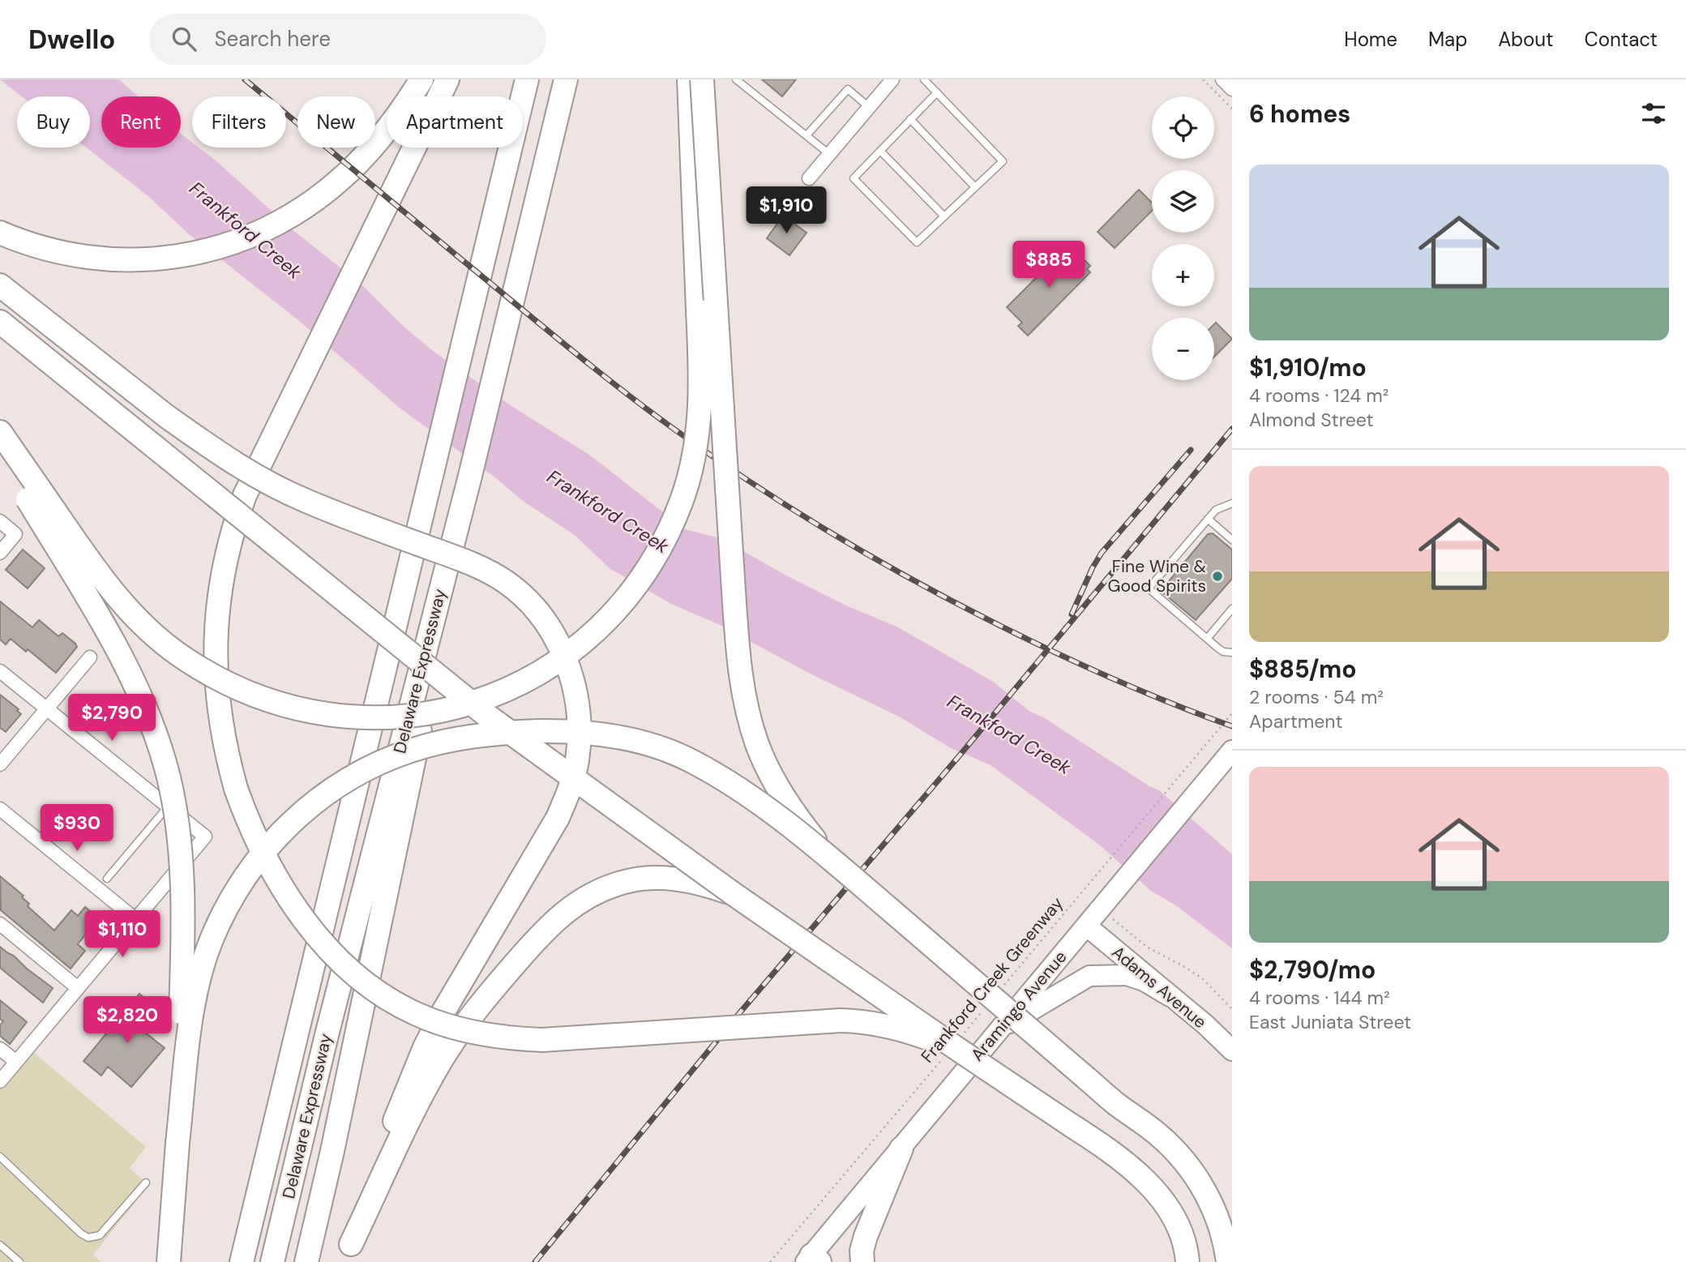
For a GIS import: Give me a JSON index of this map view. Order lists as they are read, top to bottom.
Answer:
{
  "streets": {
    "highway": ["Delaware Expressway"],
    "main road": ["Adams Avenue", "Aramingo Avenue"],
    "path": ["Frankford Creek Greenway"]
  },
  "crossings": [
    ["Adams Avenue", "Aramingo Avenue"]
  ],
  "water": ["Frankford Creek"],
  "places": ["Fine Wine & Good Spirits"],
  "page": {
    "header": "Dwello",
    "search": "Search here",
    "nav": [
      "Home",
      "Map",
      "About",
      "Contact"
    ],
    "heading": "6 homes",
    "map_buttons": ["+", "−"],
    "chip": [
      "Buy",
      "Rent",
      "Filters",
      "New",
      "Apartment"
    ],
    "list": [
      {
        "name": "$1,910/mo",
        "note": "4 rooms · 124 m² · Almond Street"
      },
      {
        "name": "$885/mo",
        "note": "2 rooms · 54 m² · Apartment"
      },
      {
        "name": "$2,790/mo",
        "note": "4 rooms · 144 m² · East Juniata Street"
      }
    ],
    "price": [
      "$1,910",
      "$885",
      "$2,790",
      "$930",
      "$1,110",
      "$2,820"
    ]
  }
}
